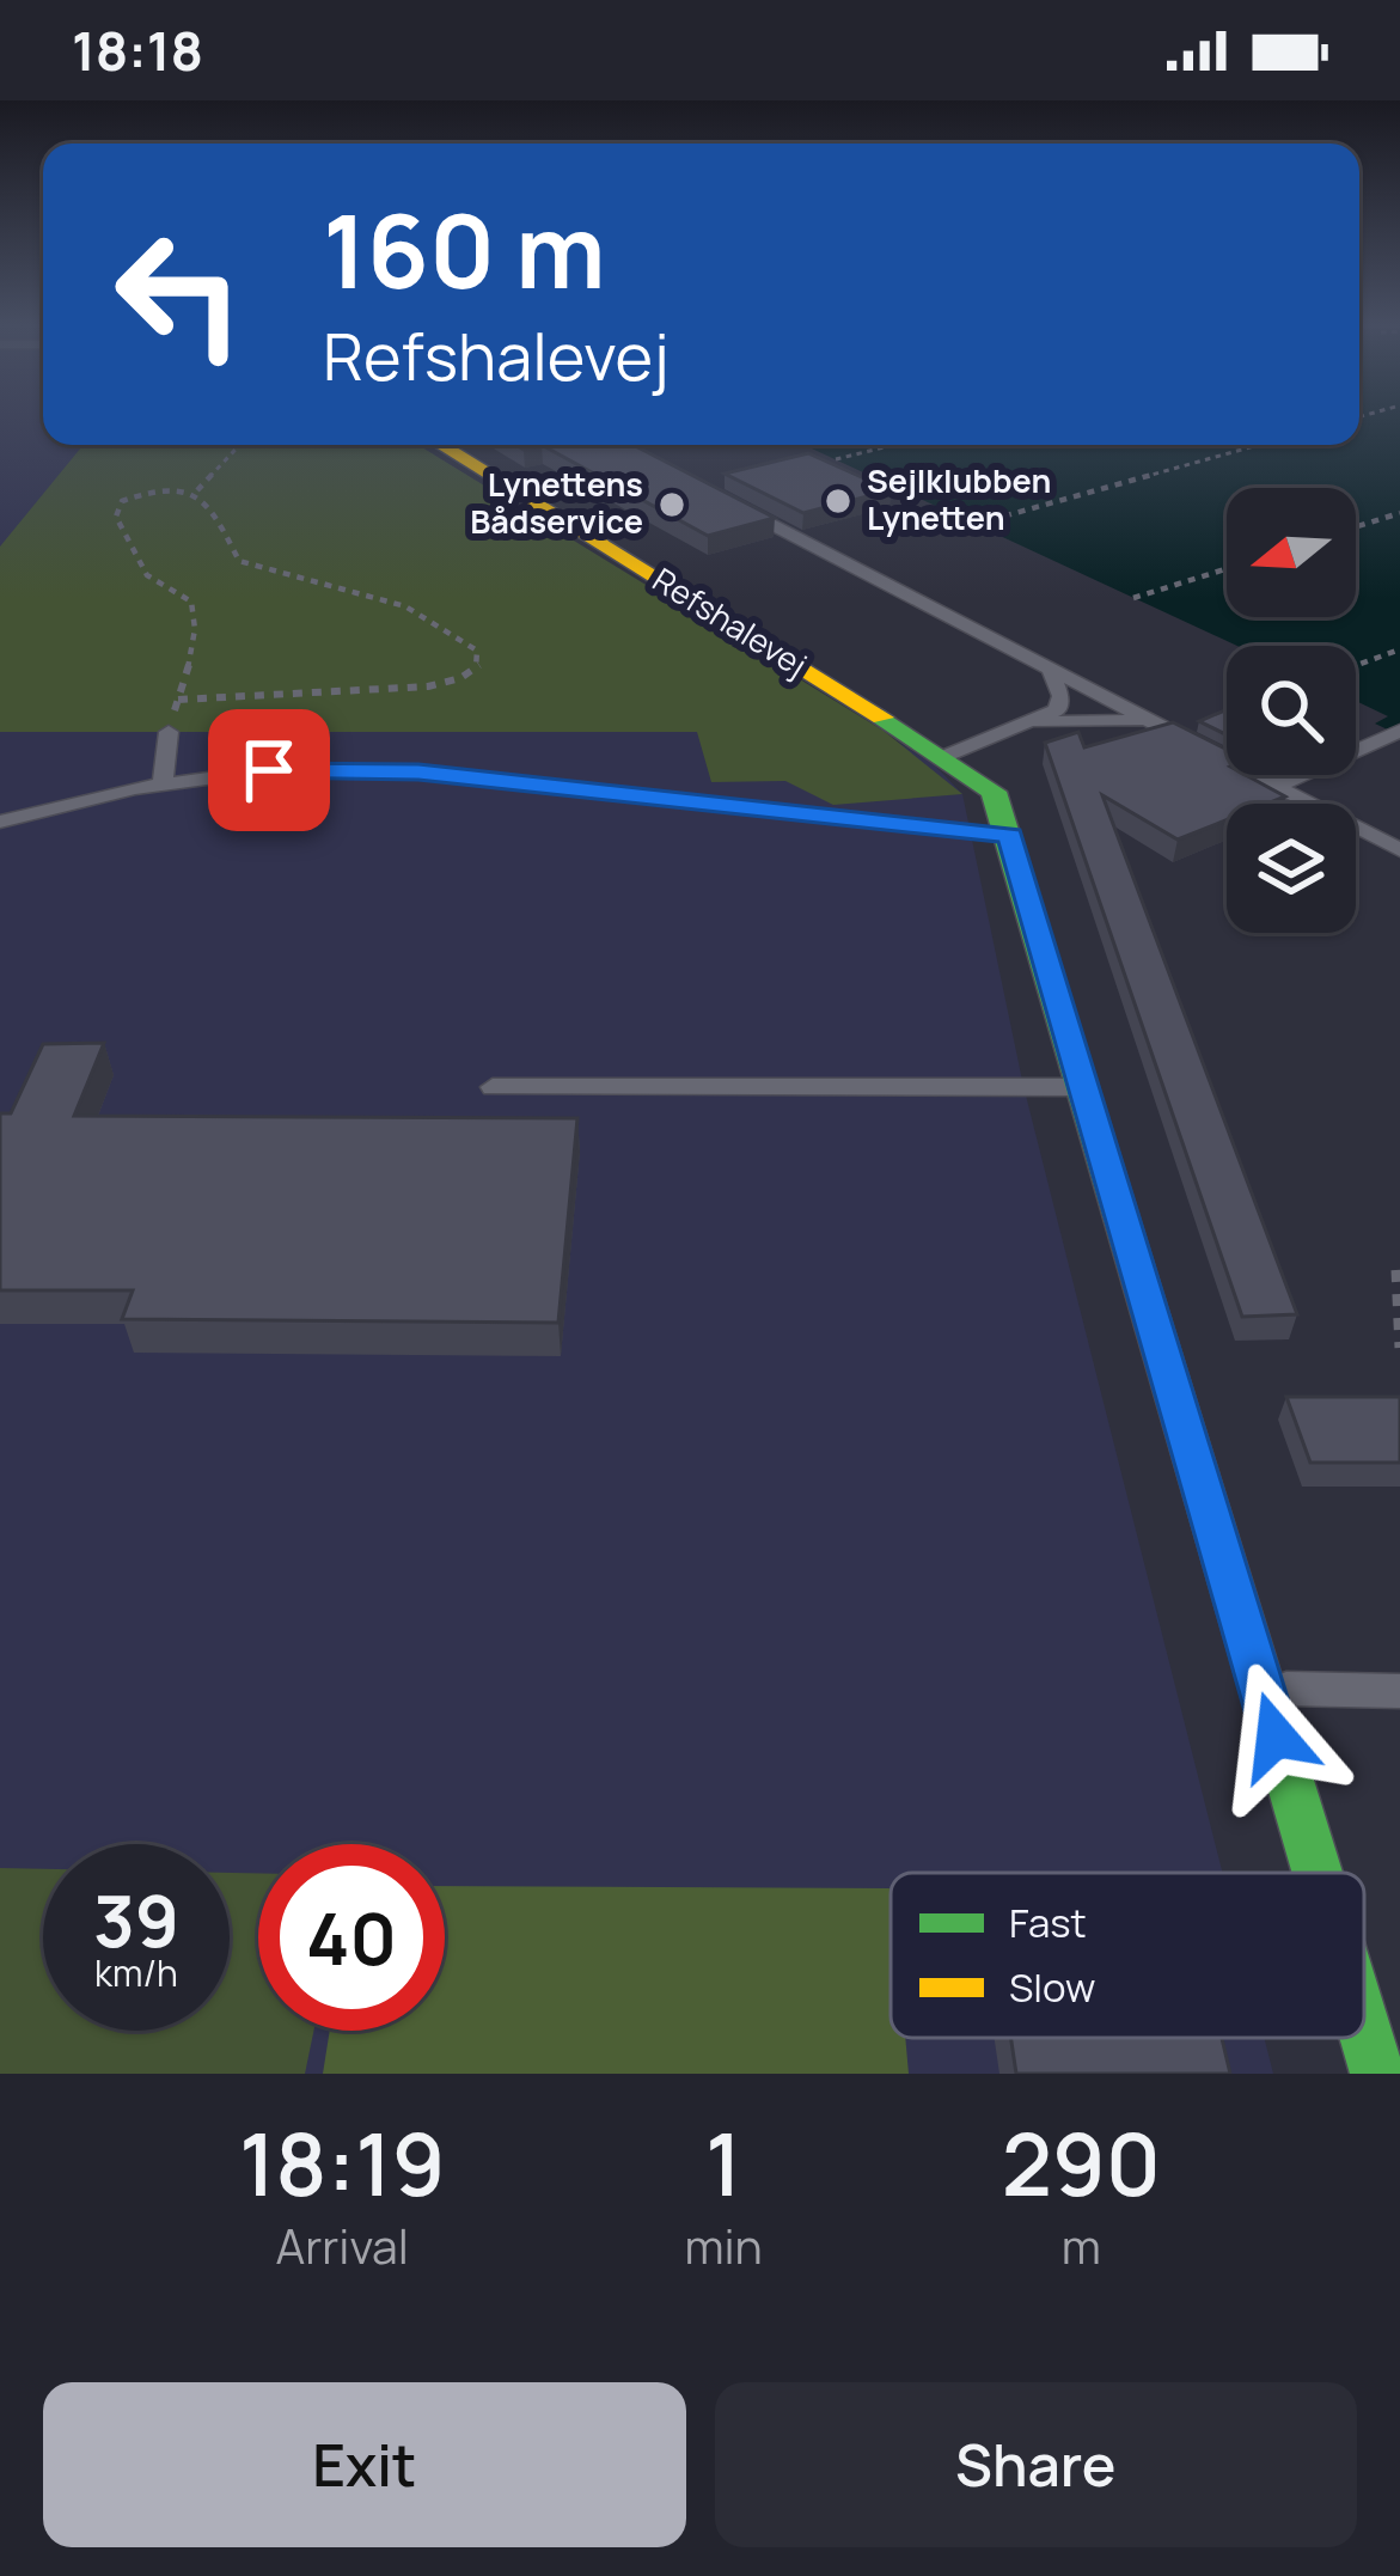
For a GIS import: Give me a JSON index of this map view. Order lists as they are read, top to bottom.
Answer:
{
  "streets": {
    "street": ["Refshalevej"]
  },
  "places": ["Sejlklubben Lynetten", "Lynettens Bådservice"],
  "legend": ["Fast", "Slow"],
  "north": "left",
  "page": {
    "status": "18:18",
    "turn": ["160 m", "Refshalevej"],
    "speed": "39 km/h",
    "limit": "40",
    "eta": [
      "18:19",
      "Arrival",
      "1",
      "min",
      "290",
      "m"
    ],
    "buttons": ["Exit", "Share"]
  }
}
